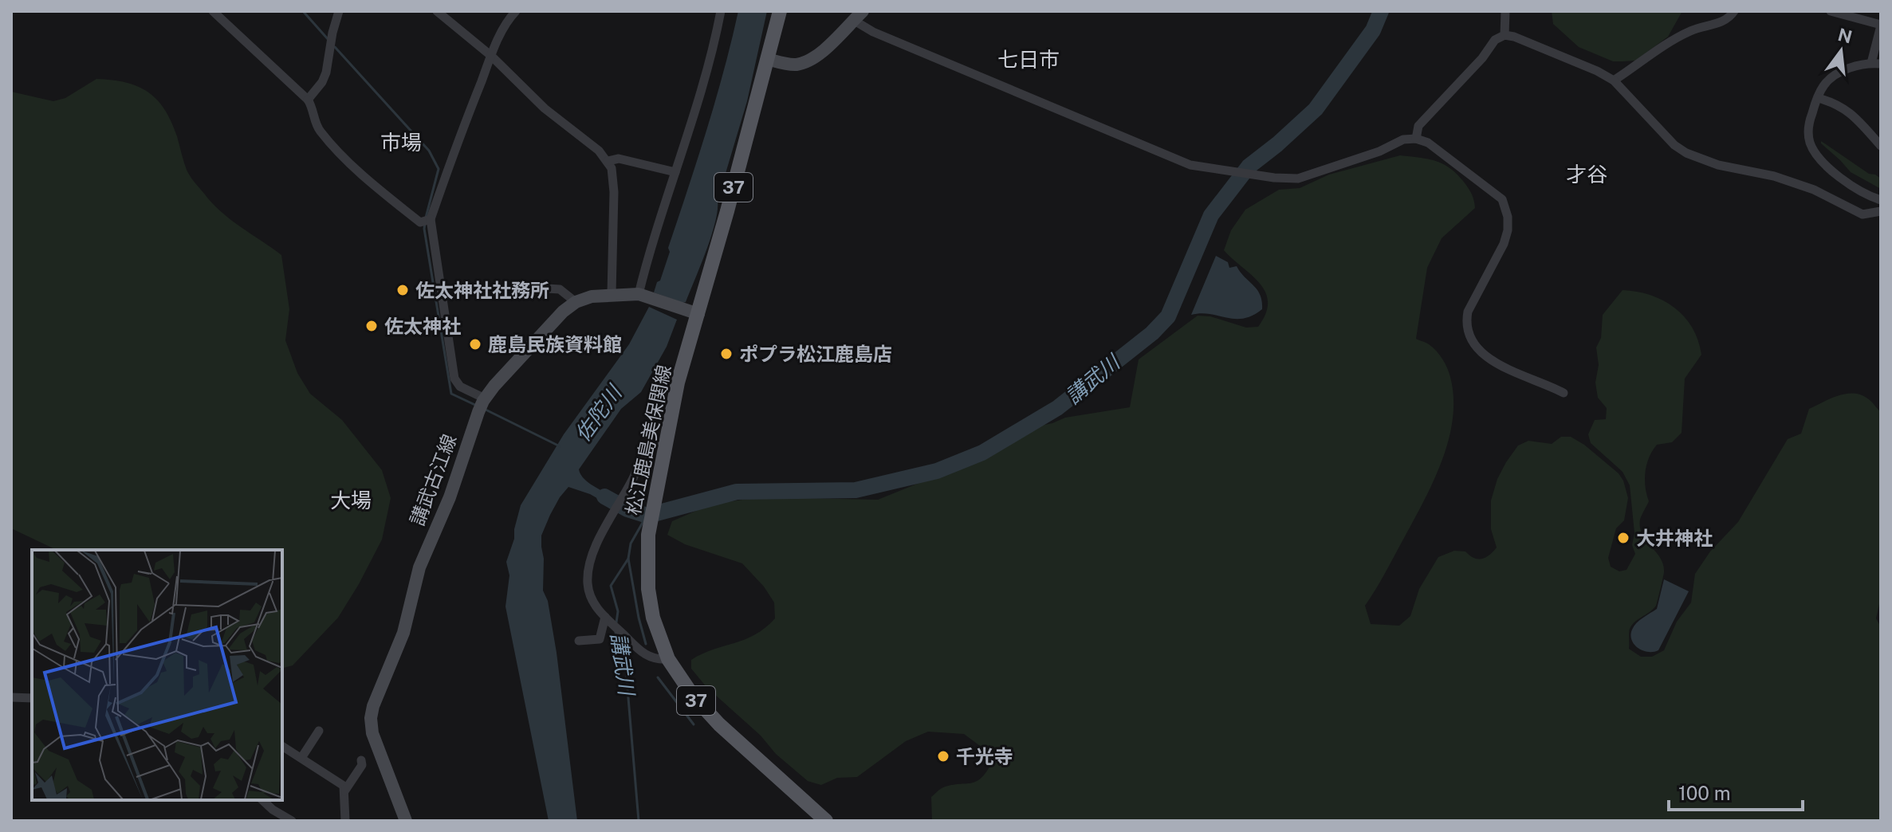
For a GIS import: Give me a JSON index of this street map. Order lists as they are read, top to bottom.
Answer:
{
  "streets": {
    "main road": ["37", "松江鹿島美保関線", "講武古江線"]
  },
  "crossings": [
    ["松江鹿島美保関線", "講武古江線"]
  ],
  "districts": [
    "七日市",
    "市場",
    "才谷",
    "大場"
  ],
  "water": ["講武川", "佐陀川"],
  "places": [
    "佐太神社社務所",
    "佐太神社",
    "鹿島民族資料館",
    "ポプラ松江鹿島店",
    "大井神社",
    "千光寺"
  ],
  "scale_bar": "100 m",
  "north": "top"
}
